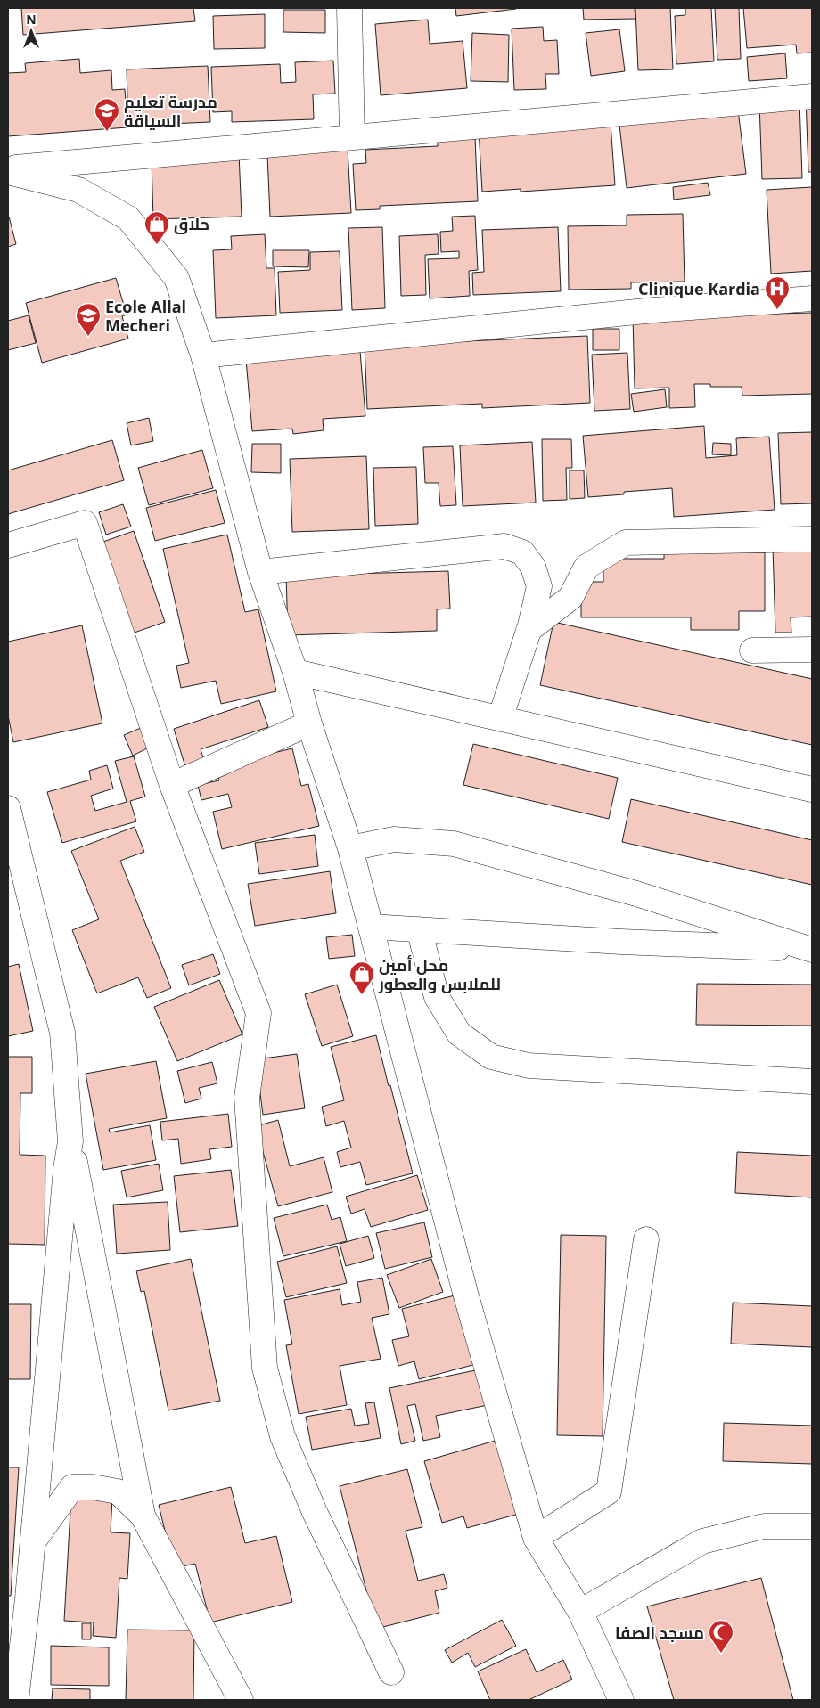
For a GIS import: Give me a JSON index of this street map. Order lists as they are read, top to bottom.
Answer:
{
  "places": {
    "school or university": ["مدرسة تعليم السياقة", "Ecole Allal Mecheri"],
    "shop": ["حلاق", "محل أمين للملابس والعطور"],
    "hospital": ["Clinique Kardia"],
    "mosque": ["مسجد الصفا"]
  },
  "north": "top"
}
